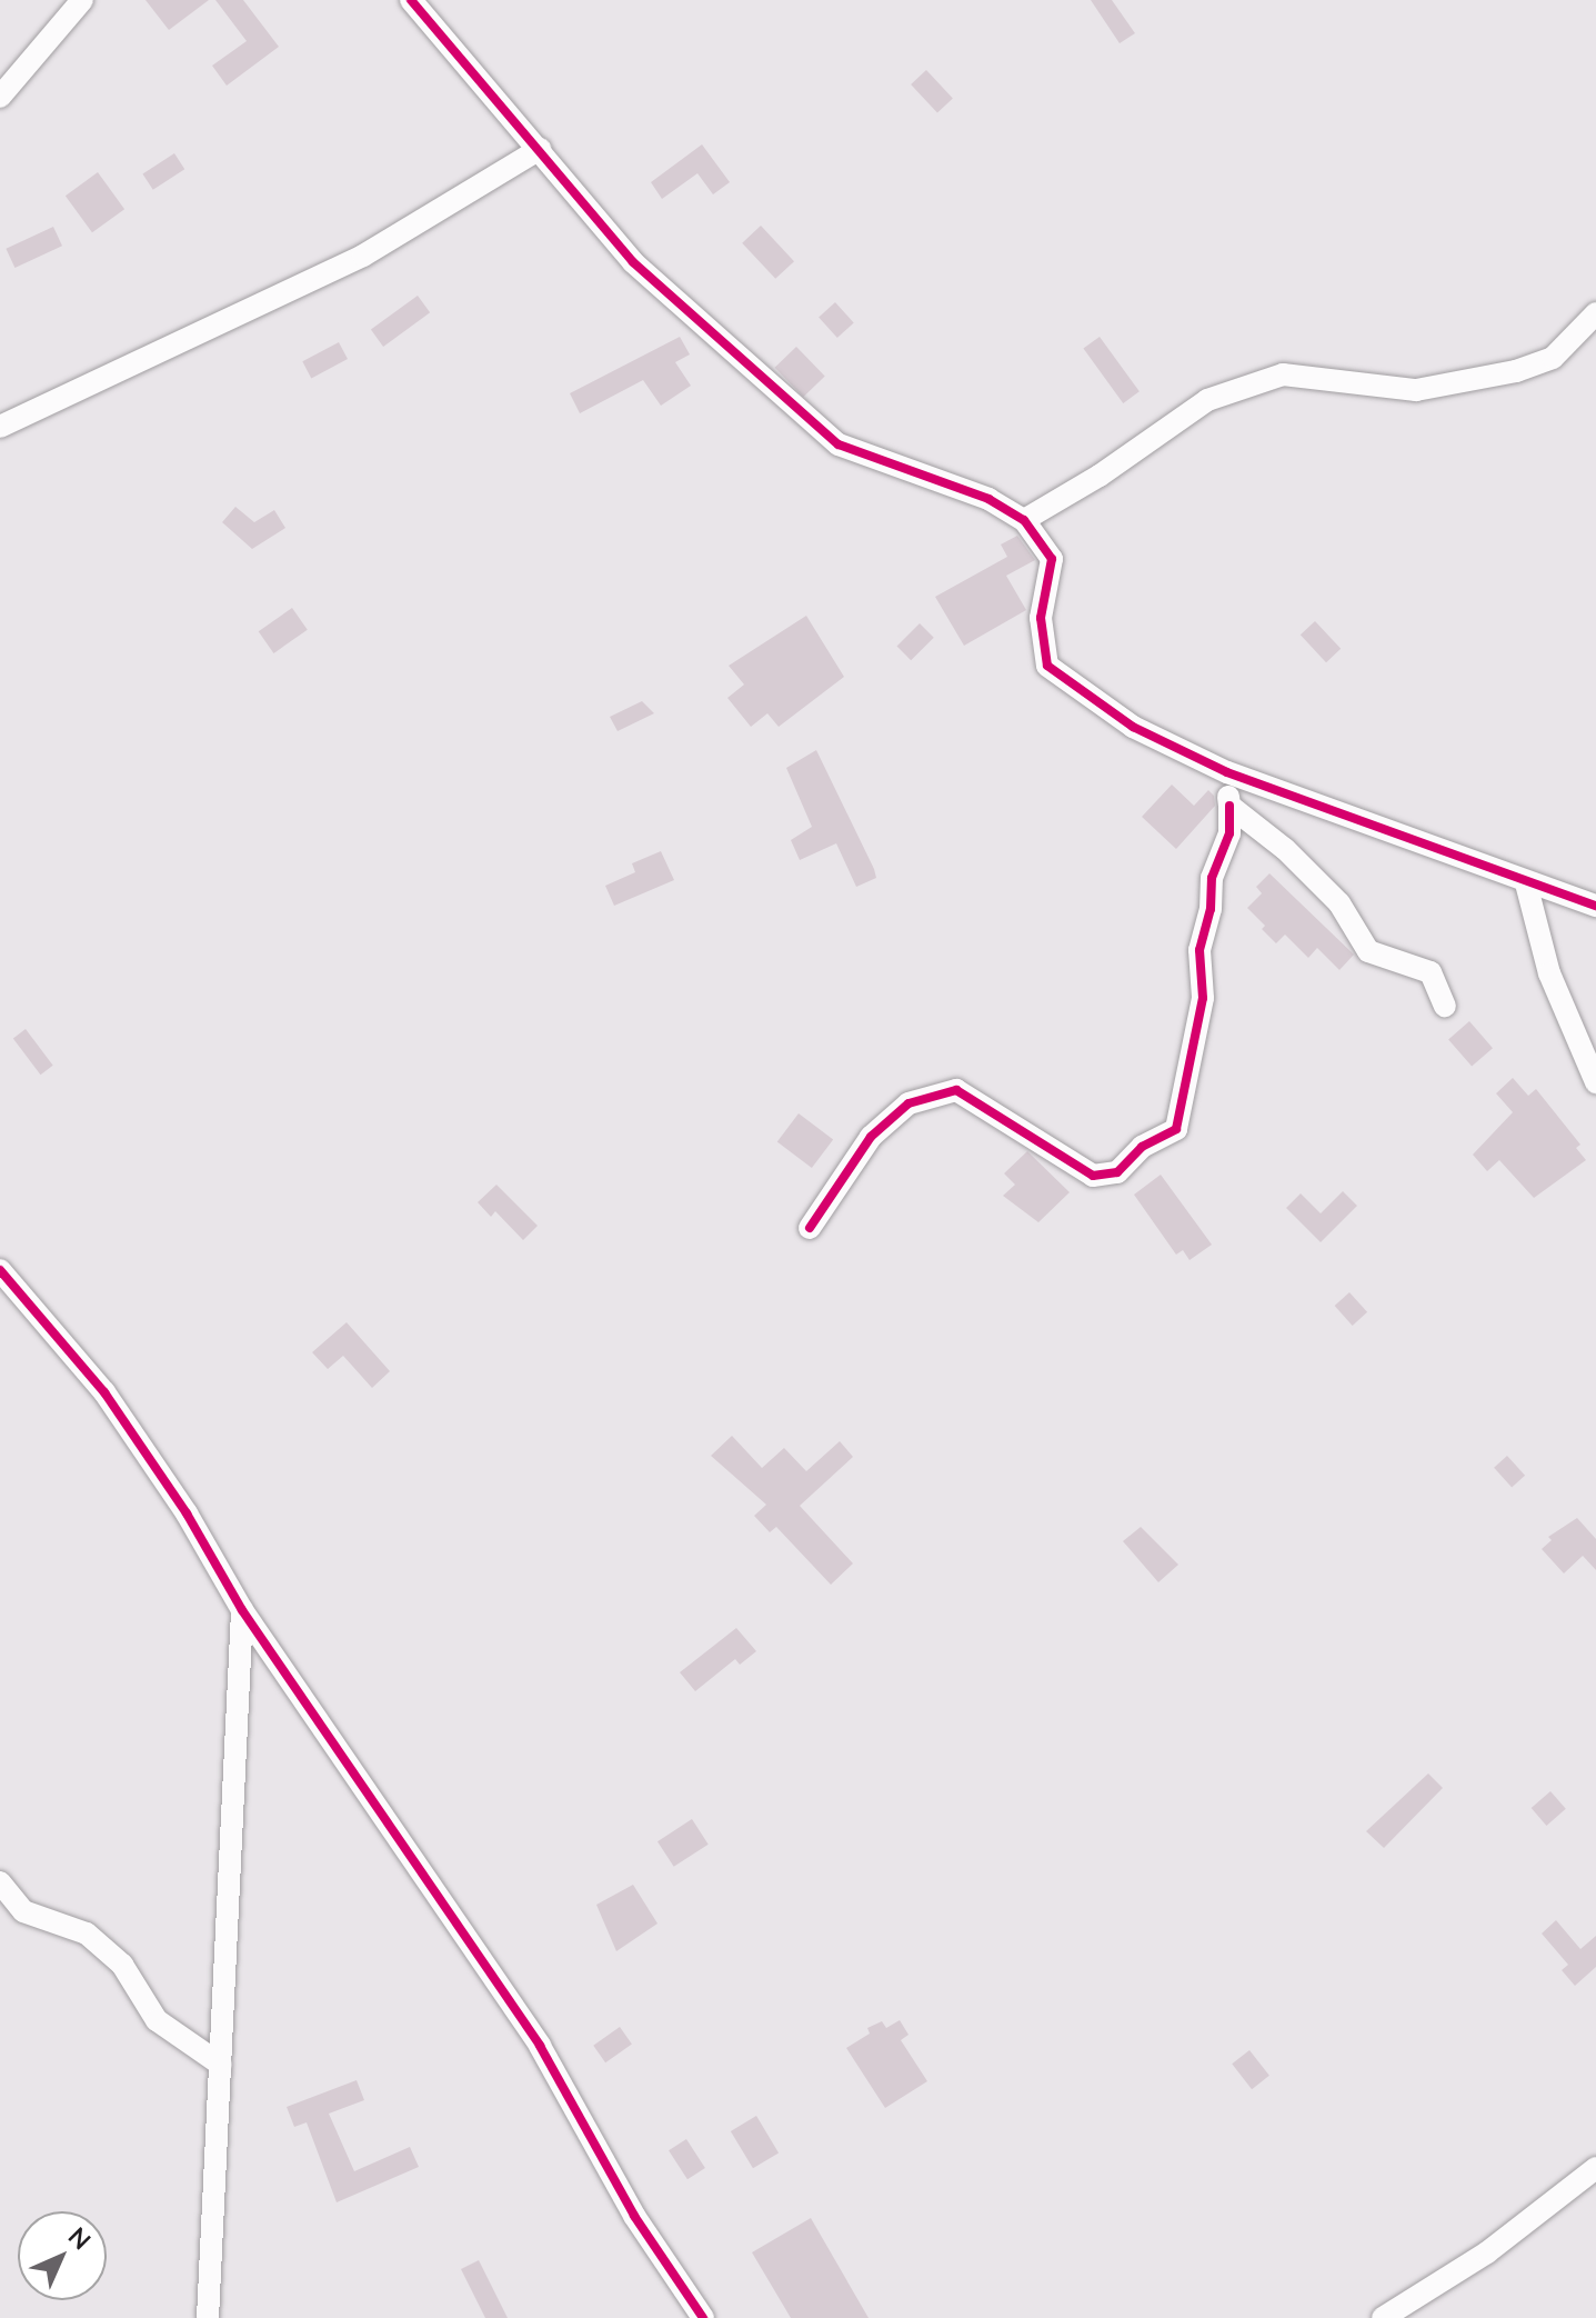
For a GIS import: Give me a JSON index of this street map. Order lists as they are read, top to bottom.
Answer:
{
  "north": "top right"
}
